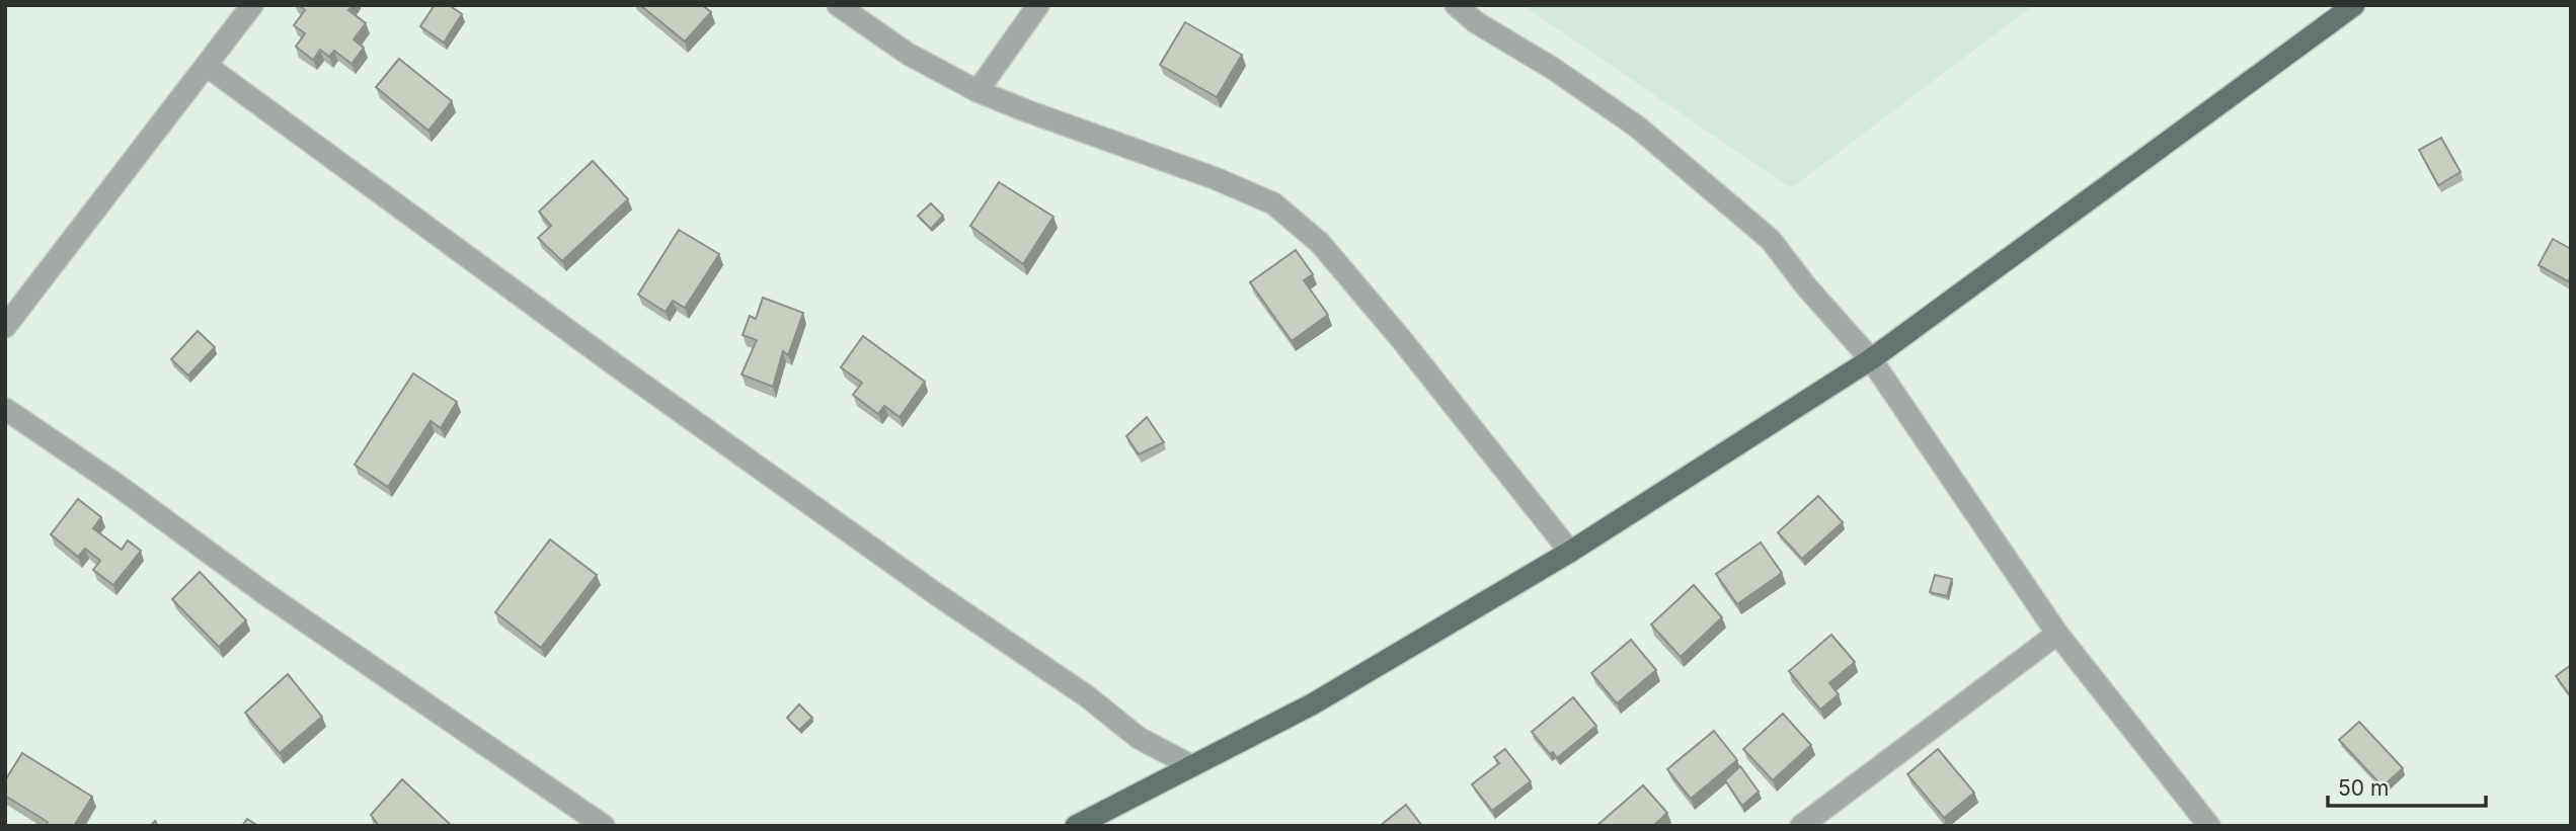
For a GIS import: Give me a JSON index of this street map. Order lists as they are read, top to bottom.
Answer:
{
  "scale_bar": "50 m"
}
